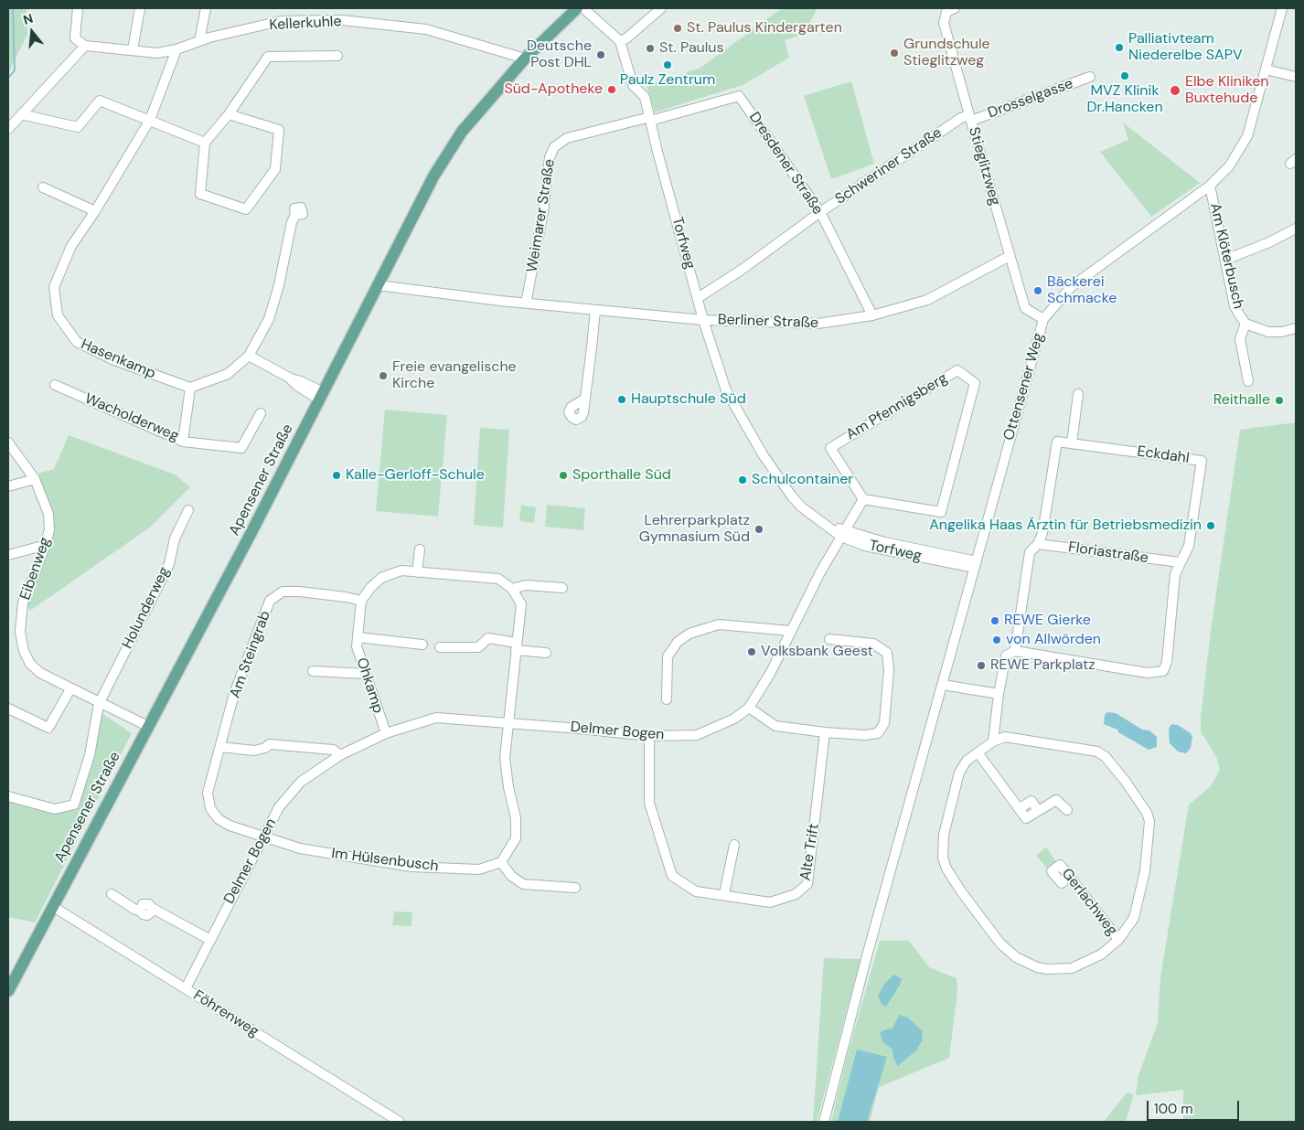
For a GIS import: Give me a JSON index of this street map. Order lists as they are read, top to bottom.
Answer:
{
  "streets": {
    "main road": ["Apensener Straße"],
    "street": [
      "Kellerkuhle",
      "Drosselgasse",
      "Dresdener Straße",
      "Schweriner Straße",
      "Stieglitzweg",
      "Weimarer Straße",
      "Torfweg",
      "Am Klöterbusch",
      "Berliner Straße",
      "Hasenkamp",
      "Ottensener Weg",
      "Am Pfennigsberg",
      "Wacholderweg",
      "Eckdahl",
      "Floriastraße",
      "Eibenweg",
      "Holunderweg",
      "Am Steingrab",
      "Ohkamp",
      "Delmer Bogen",
      "Alte Trift",
      "Im Hülsenbusch",
      "Gerlachweg",
      "Föhrenweg"
    ]
  },
  "crossings": [
    ["Kellerkuhle", "Hasenkamp"],
    ["Kellerkuhle", "Apensener Straße"],
    ["Drosselgasse", "Schweriner Straße"],
    ["Drosselgasse", "Stieglitzweg"],
    ["Dresdener Straße", "Schweriner Straße"],
    ["Dresdener Straße", "Weimarer Straße"],
    ["Dresdener Straße", "Torfweg"],
    ["Dresdener Straße", "Berliner Straße"],
    ["Schweriner Straße", "Stieglitzweg"],
    ["Schweriner Straße", "Torfweg"],
    ["Stieglitzweg", "Berliner Straße"],
    ["Stieglitzweg", "Ottensener Weg"],
    ["Weimarer Straße", "Torfweg"],
    ["Weimarer Straße", "Berliner Straße"],
    ["Torfweg", "Berliner Straße"],
    ["Torfweg", "Ottensener Weg"],
    ["Torfweg", "Delmer Bogen"],
    ["Am Klöterbusch", "Ottensener Weg"],
    ["Berliner Straße", "Apensener Straße"],
    ["Hasenkamp", "Wacholderweg"],
    ["Eckdahl", "Floriastraße"],
    ["Apensener Straße", "Eibenweg"],
    ["Apensener Straße", "Föhrenweg"],
    ["Eibenweg", "Holunderweg"],
    ["Am Steingrab", "Ohkamp"],
    ["Am Steingrab", "Delmer Bogen"],
    ["Am Steingrab", "Im Hülsenbusch"],
    ["Ohkamp", "Delmer Bogen"],
    ["Delmer Bogen", "Alte Trift"],
    ["Delmer Bogen", "Im Hülsenbusch"],
    ["Delmer Bogen", "Föhrenweg"]
  ],
  "places": [
    "St. Paulus Kindergarten",
    "Palliativteam Niederelbe SAPV",
    "St. Paulus",
    "Grundschule Stieglitzweg",
    "Deutsche Post DHL",
    "Paulz Zentrum",
    "MVZ Klinik Dr.Hancken",
    "Süd-Apotheke",
    "Elbe Kliniken Buxtehude",
    "Bäckerei Schmacke",
    "Freie evangelische Kirche",
    "Hauptschule Süd",
    "Reithalle",
    "Kalle-Gerloff-Schule",
    "Sporthalle Süd",
    "Schulcontainer",
    "Angelika Haas Ärztin für Betriebsmedizin",
    "Lehrerparkplatz Gymnasium Süd",
    "REWE Gierke",
    "von Allwörden",
    "Volksbank Geest",
    "REWE Parkplatz"
  ],
  "scale_bar": "100 m",
  "north": "top"
}
